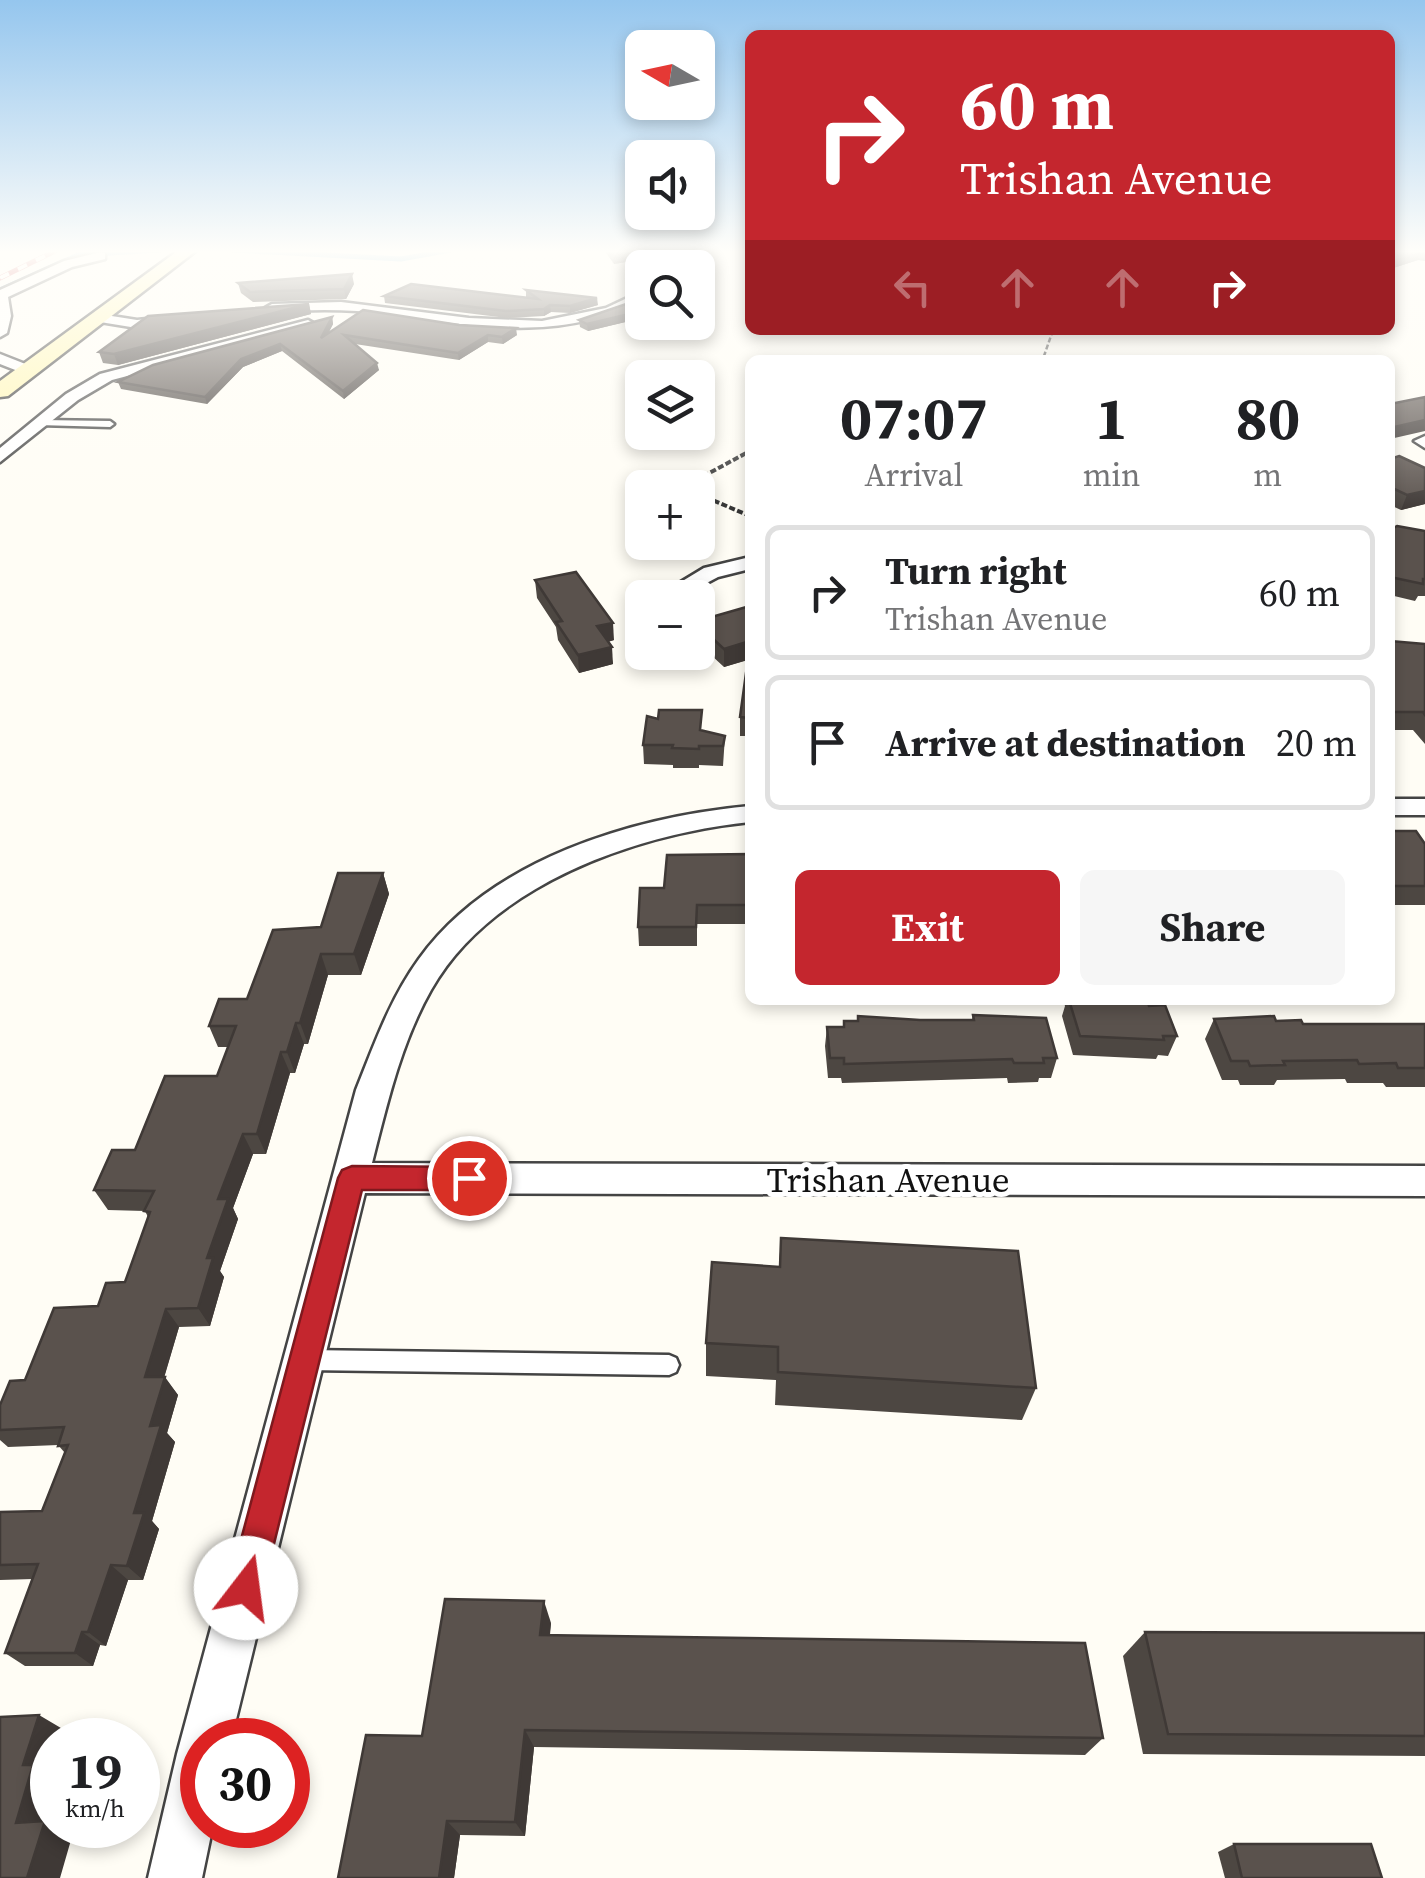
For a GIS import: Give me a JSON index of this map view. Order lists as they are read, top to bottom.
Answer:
{
  "streets": {
    "street": ["Trishan Avenue"]
  },
  "north": "left",
  "page": {
    "map_buttons": ["+", "−"],
    "turn": ["60 m", "Trishan Avenue"],
    "eta": [
      "07:07",
      "Arrival",
      "1",
      "min",
      "80",
      "m"
    ],
    "list": [
      {
        "name": "Turn right",
        "note": "Trishan Avenue",
        "value": "60 m"
      },
      {
        "name": "Arrive at destination",
        "value": "20 m"
      }
    ],
    "buttons": ["Exit", "Share"],
    "speed": "19 km/h",
    "limit": "30"
  }
}
